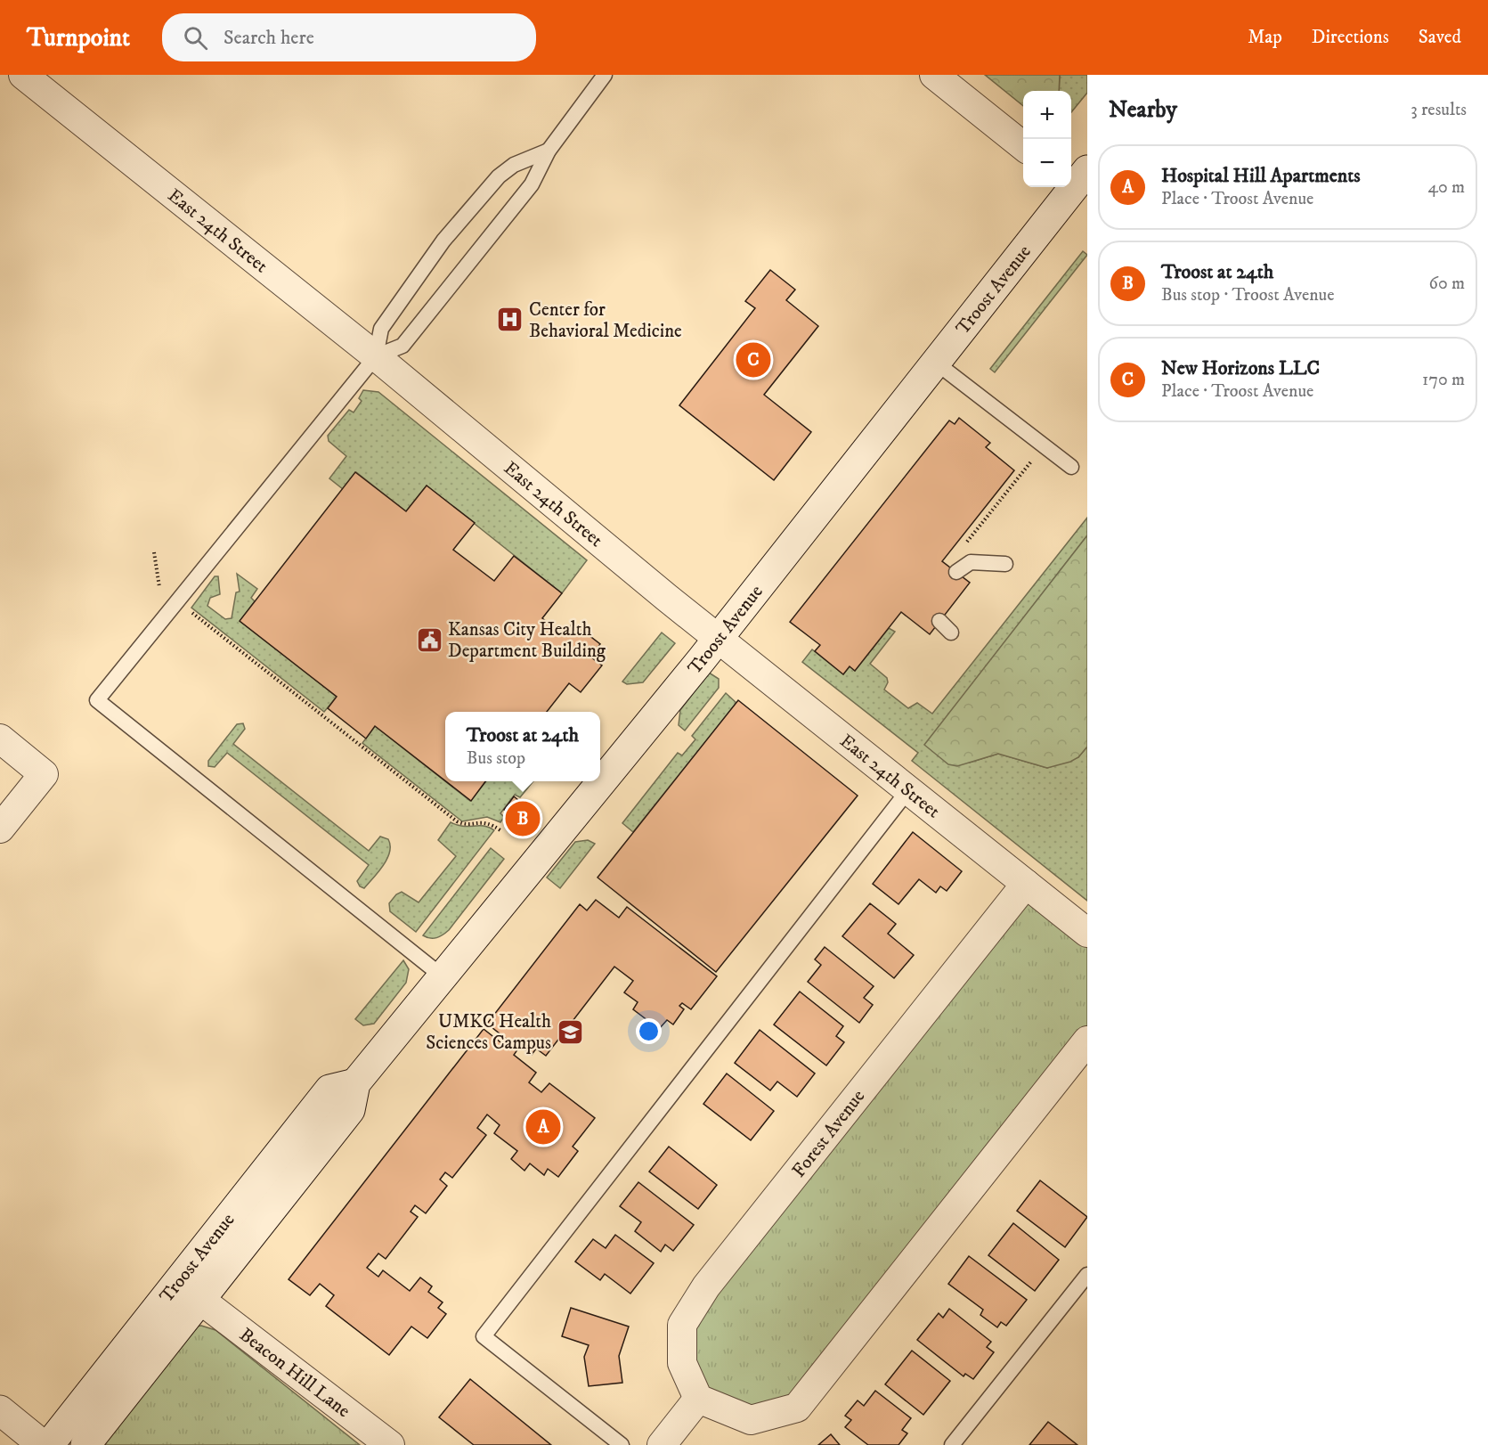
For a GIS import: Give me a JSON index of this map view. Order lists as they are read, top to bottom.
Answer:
{
  "streets": {
    "main road": ["Troost Avenue"],
    "street": ["East 24th Street", "Forest Avenue", "Beacon Hill Lane"]
  },
  "crossings": [
    ["East 24th Street", "Troost Avenue"],
    ["East 24th Street", "Forest Avenue"],
    ["Troost Avenue", "Beacon Hill Lane"]
  ],
  "places": {
    "hospital": ["Center for Behavioral Medicine"],
    "public building": ["Kansas City Health Department Building"],
    "school or university": ["UMKC Health Sciences Campus"]
  },
  "page": {
    "header": "Turnpoint",
    "search": "Search here",
    "nav": ["Map", "Directions", "Saved"],
    "heading": ["Nearby", "3 results"],
    "map_buttons": ["+", "−"],
    "list": [
      {
        "mark": "A",
        "name": "Hospital Hill Apartments",
        "note": "Place · Troost Avenue",
        "value": "40 m"
      },
      {
        "mark": "B",
        "name": "Troost at 24th",
        "note": "Bus stop · Troost Avenue",
        "value": "60 m"
      },
      {
        "mark": "C",
        "name": "New Horizons LLC",
        "note": "Place · Troost Avenue",
        "value": "170 m"
      }
    ],
    "pins": ["C", "B", "A"],
    "popup": ["Troost at 24th", "Bus stop"]
  }
}
